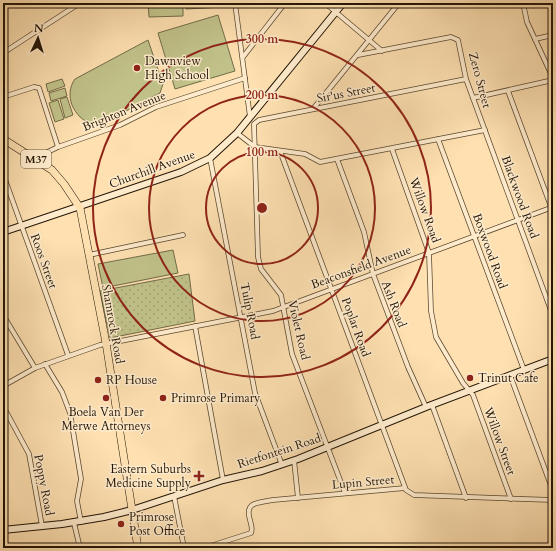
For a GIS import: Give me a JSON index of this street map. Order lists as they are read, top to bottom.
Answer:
{
  "streets": {
    "main road": ["M37", "Shamrock Road"],
    "street": [
      "Zero Street",
      "Sir'us Street",
      "Brighton Avenue",
      "Churchill Avenue",
      "Blackwood Road",
      "Willow Road",
      "Boxwood Road",
      "Roos Street",
      "Beaconsfield Avenue",
      "Ash Road",
      "Tulip Road",
      "Poplar Road",
      "Violet Road",
      "Willow Street",
      "Rietfontein Road",
      "Lupin Street",
      "Poppy Road"
    ]
  },
  "crossings": [
    ["Zero Street", "Sir'us Street"],
    ["Zero Street", "Blackwood Road"],
    ["Sir'us Street", "Violet Road"],
    ["Brighton Avenue", "Shamrock Road"],
    ["Churchill Avenue", "Roos Street"],
    ["Churchill Avenue", "Tulip Road"],
    ["Churchill Avenue", "Shamrock Road"],
    ["Blackwood Road", "Beaconsfield Avenue"],
    ["Willow Road", "Beaconsfield Avenue"],
    ["Willow Road", "Willow Street"],
    ["Willow Road", "Rietfontein Road"],
    ["Boxwood Road", "Beaconsfield Avenue"],
    ["Boxwood Road", "Rietfontein Road"],
    ["Roos Street", "Beaconsfield Avenue"],
    ["Beaconsfield Avenue", "Ash Road"],
    ["Beaconsfield Avenue", "Tulip Road"],
    ["Beaconsfield Avenue", "Shamrock Road"],
    ["Beaconsfield Avenue", "Poplar Road"],
    ["Beaconsfield Avenue", "Violet Road"],
    ["Ash Road", "Rietfontein Road"],
    ["Ash Road", "Lupin Street"],
    ["Tulip Road", "Rietfontein Road"],
    ["Shamrock Road", "Rietfontein Road"],
    ["Poplar Road", "Rietfontein Road"],
    ["Poplar Road", "Lupin Street"],
    ["Violet Road", "Rietfontein Road"],
    ["Violet Road", "Lupin Street"],
    ["Willow Street", "Rietfontein Road"],
    ["Willow Street", "Lupin Street"],
    ["Rietfontein Road", "Poppy Road"]
  ],
  "places": {
    "other": [
      "Dawnview High School",
      "Trinut Cafe",
      "RP House",
      "Boela Van Der Merwe Attorneys",
      "Primrose Primary",
      "Primrose Post Office"
    ],
    "health": ["Eastern Suburbs Medicine Supply"]
  },
  "north": "top",
  "rings": ["300 m", "200 m", "100 m"]
}
